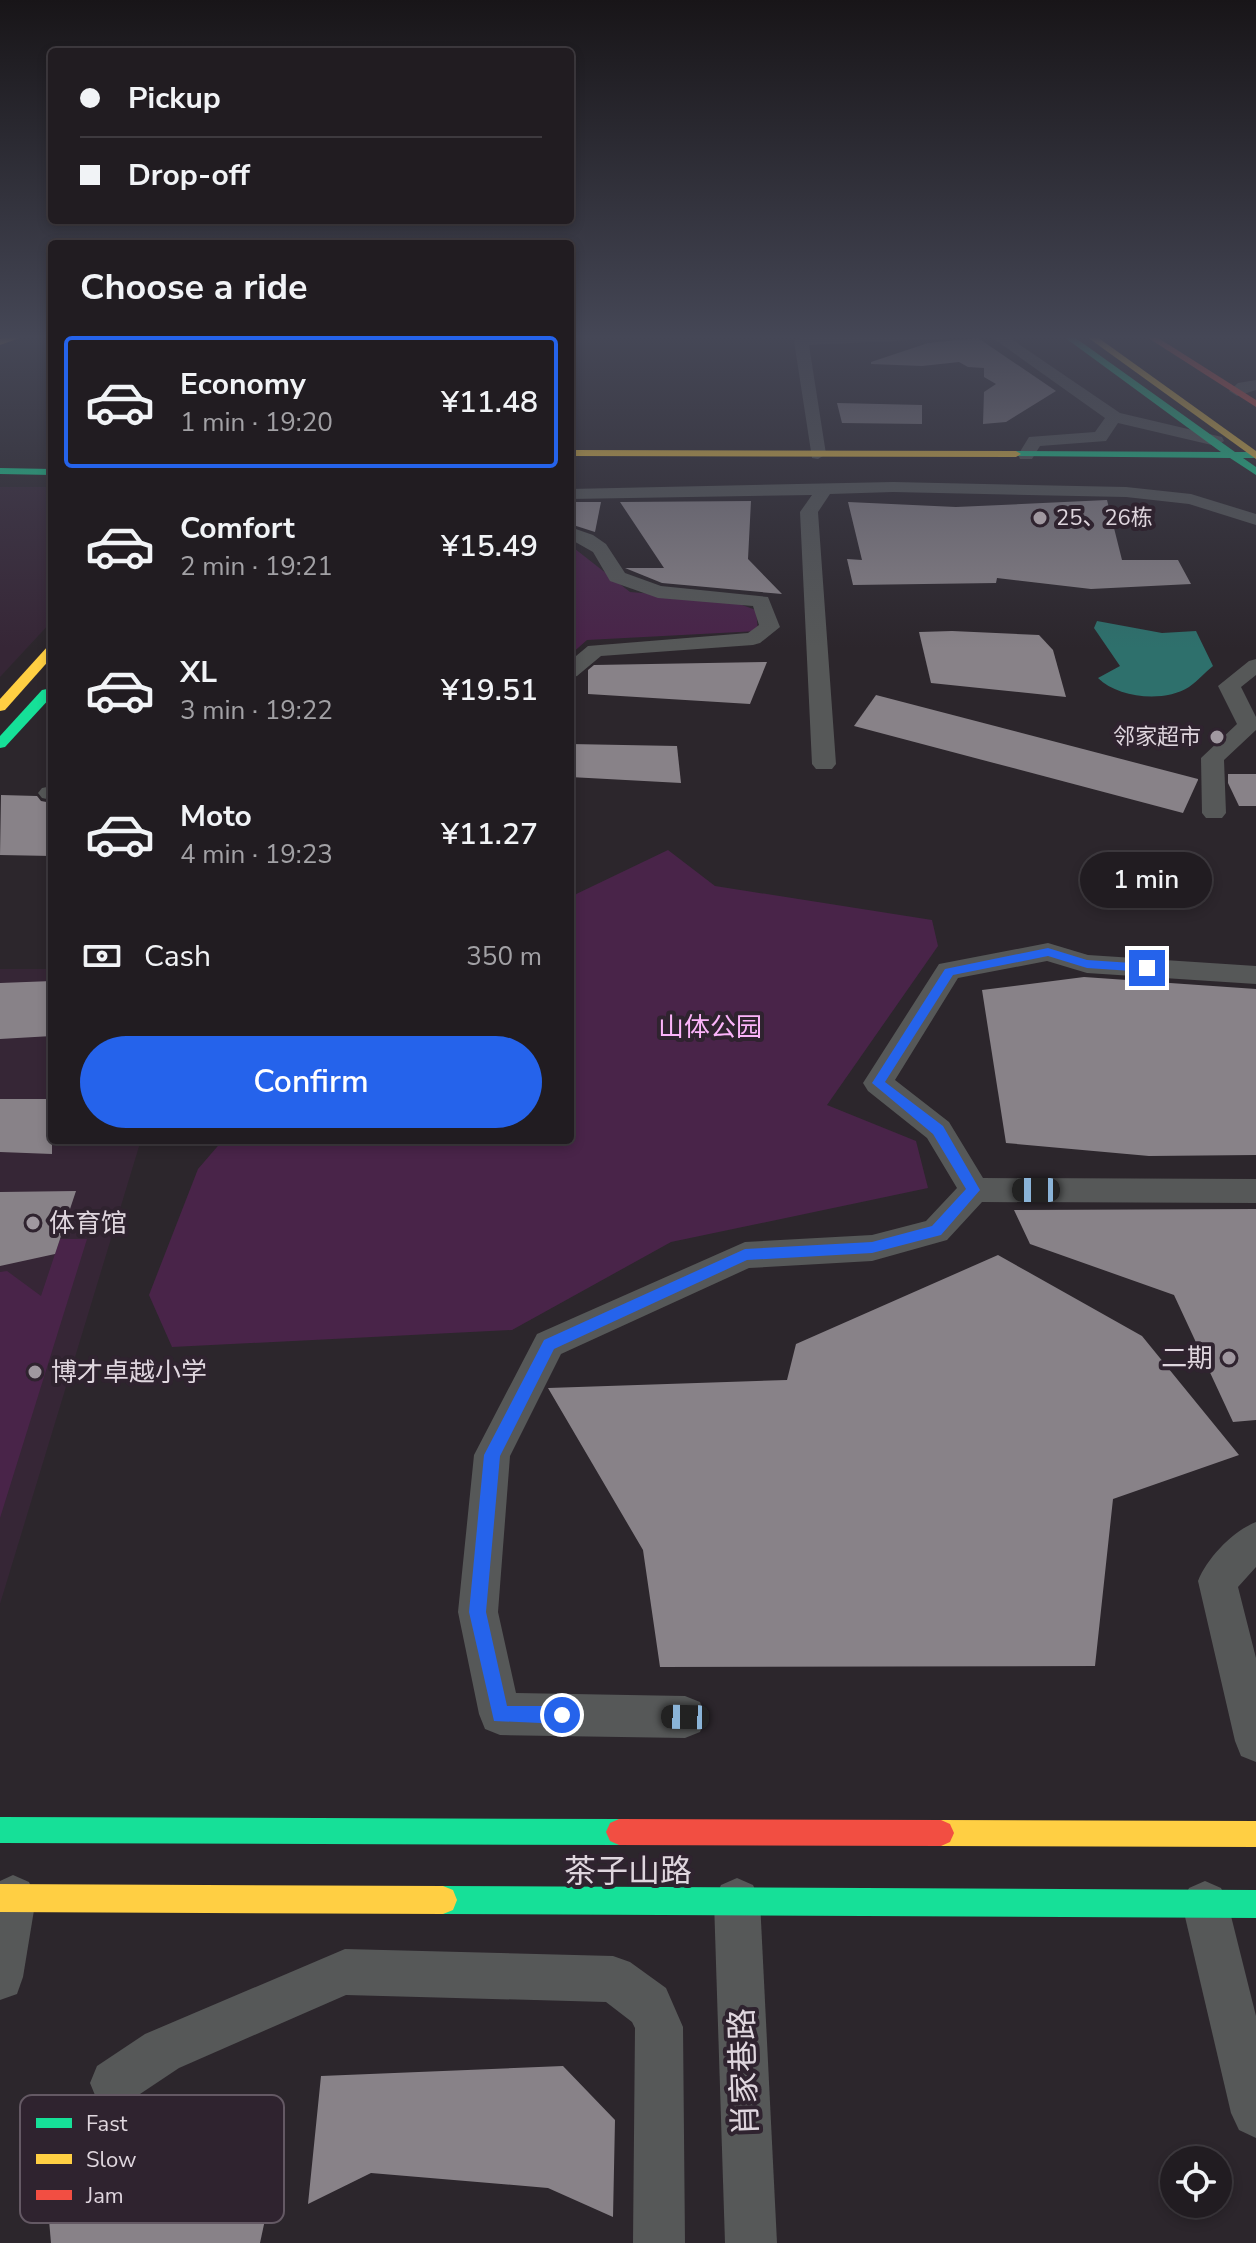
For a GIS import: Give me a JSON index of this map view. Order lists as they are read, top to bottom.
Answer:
{
  "streets": {
    "main road": ["茶子山路"],
    "street": ["肖家巷路"]
  },
  "crossings": [
    ["茶子山路", "肖家巷路"]
  ],
  "parks": ["山体公园"],
  "places": [
    "25、26栋",
    "邻家超市",
    "体育馆",
    "二期",
    "博才卓越小学"
  ],
  "legend": ["Fast", "Slow", "Jam"],
  "page": {
    "banner": ["Pickup", "Drop-off"],
    "heading": "Choose a ride",
    "list": [
      {
        "name": "Economy",
        "note": "1 min · 19:20",
        "value": "¥11.48"
      },
      {
        "name": "Comfort",
        "note": "2 min · 19:21",
        "value": "¥15.49"
      },
      {
        "name": "XL",
        "note": "3 min · 19:22",
        "value": "¥19.51"
      },
      {
        "name": "Moto",
        "note": "4 min · 19:23",
        "value": "¥11.27"
      }
    ],
    "bubble": "1 min",
    "pay": ["Cash", "350 m"],
    "buttons": "Confirm"
  }
}
